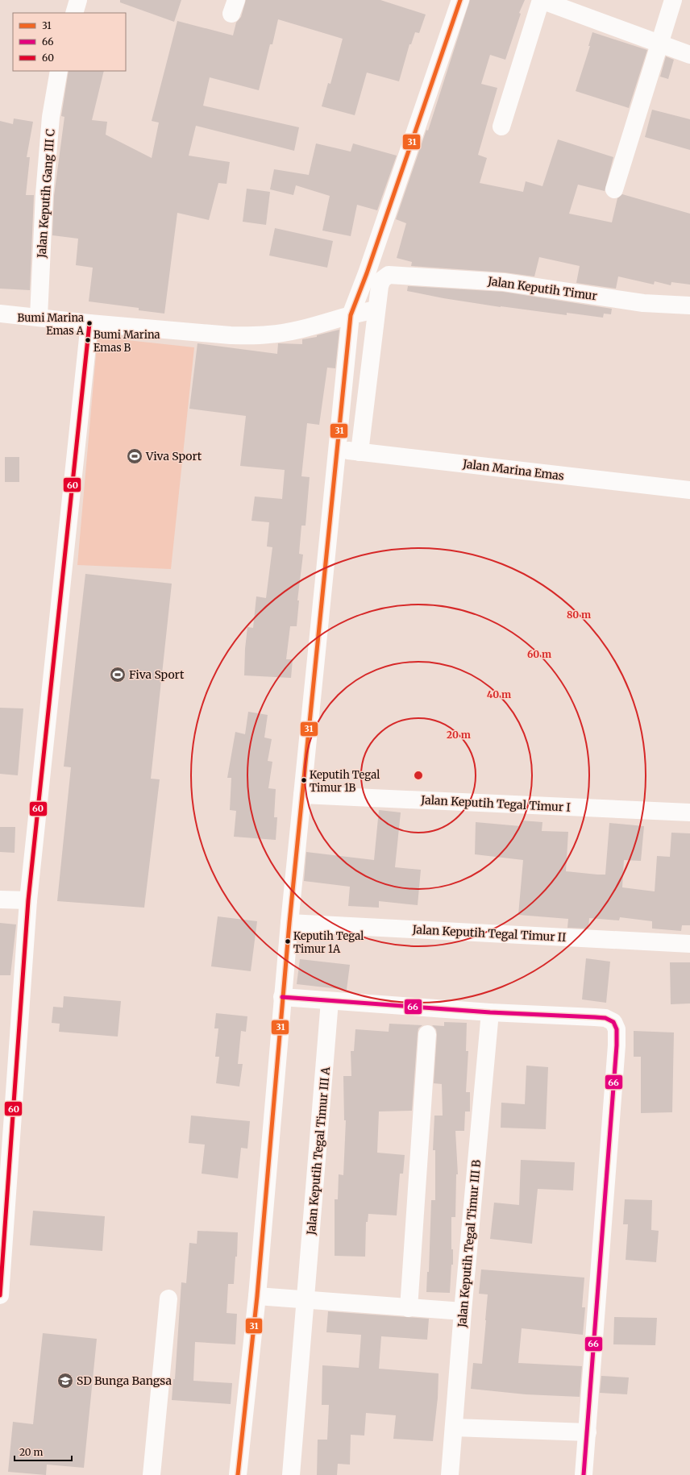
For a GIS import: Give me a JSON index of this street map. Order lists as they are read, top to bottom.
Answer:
{
  "streets": {
    "street": [
      "Jalan Keputih Gang III C",
      "Jalan Keputih Timur",
      "Jalan Marina Emas",
      "Jalan Keputih Tegal Timur I",
      "Jalan Keputih Tegal Timur II",
      "Jalan Keputih Tegal Timur III A",
      "Jalan Keputih Tegal Timur III B"
    ]
  },
  "places": {
    "other": [
      "Bumi Marina Emas A",
      "Bumi Marina Emas B",
      "Keputih Tegal Timur 1B",
      "Keputih Tegal Timur 1A"
    ],
    "sports": ["Viva Sport", "Fiva Sport"],
    "school or university": ["SD Bunga Bangsa"]
  },
  "lines": ["transit line 31", "transit line 60", "transit line 66"],
  "legend": ["31", "66", "60"],
  "scale_bar": "20 m",
  "rings": [
    "80 m",
    "60 m",
    "40 m",
    "20 m"
  ]
}
